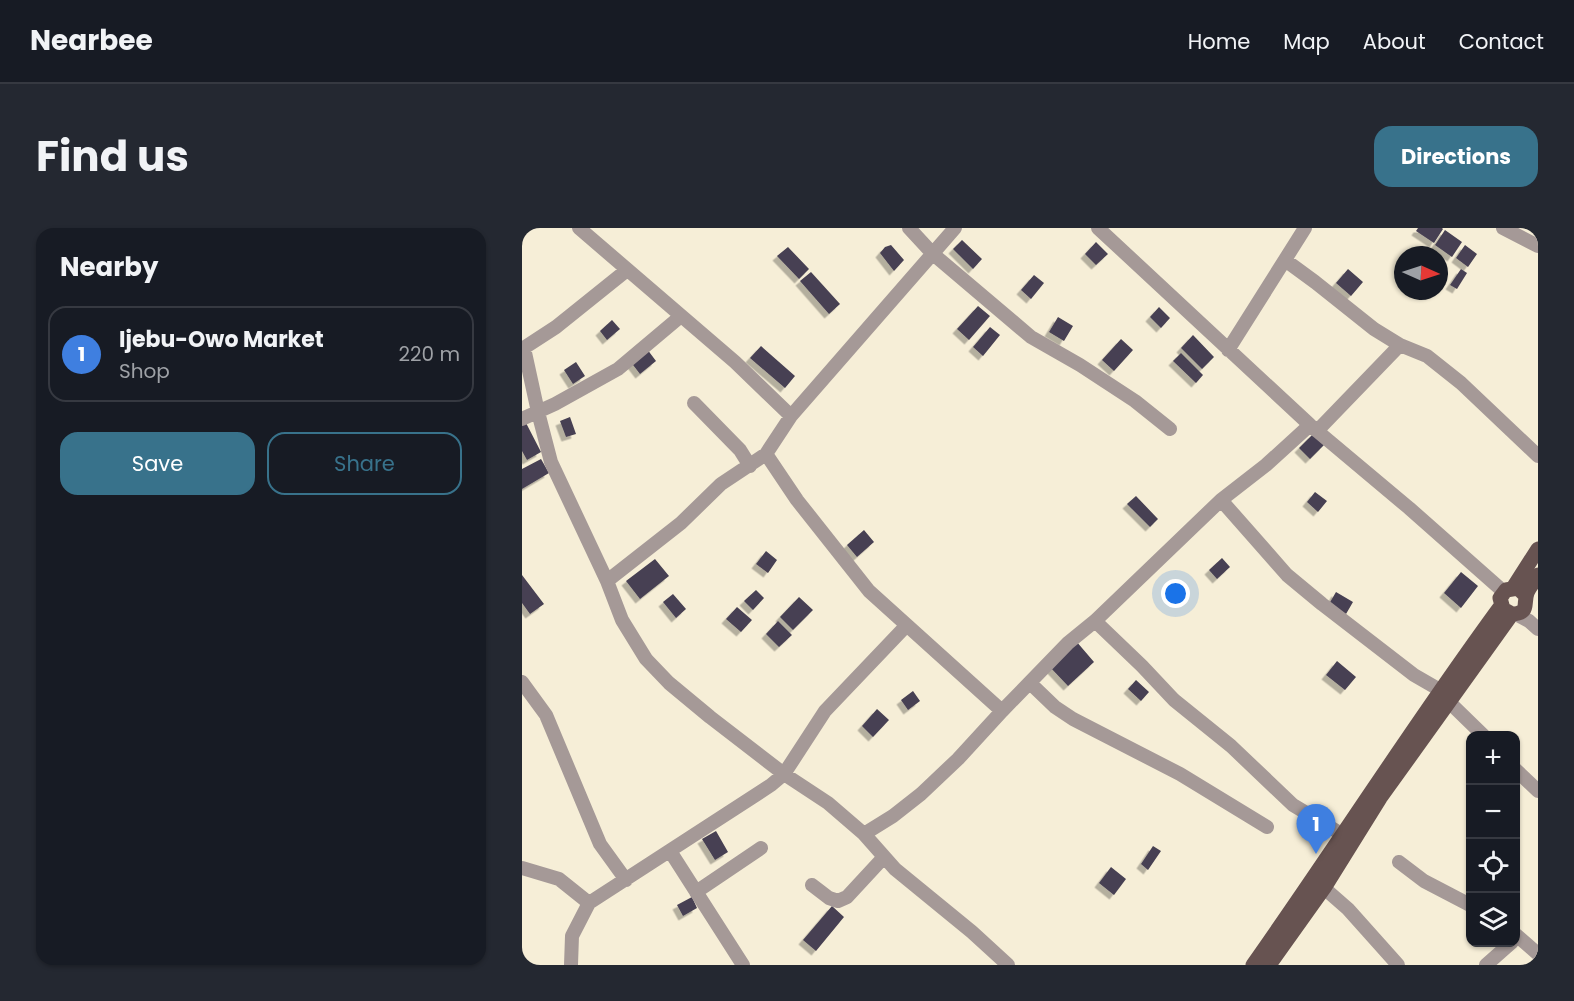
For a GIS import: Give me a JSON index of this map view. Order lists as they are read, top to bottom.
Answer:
{
  "north": "right",
  "page": {
    "header": "Nearbee",
    "nav": [
      "Home",
      "Map",
      "About",
      "Contact"
    ],
    "title": "Find us",
    "buttons": [
      "Directions",
      ["Save", "Share"]
    ],
    "heading": "Nearby",
    "list": [
      {
        "mark": "1",
        "name": "Ijebu-Owo Market",
        "note": "Shop",
        "value": "220 m"
      }
    ],
    "map_buttons": ["+", "−"],
    "pins": "1"
  }
}
